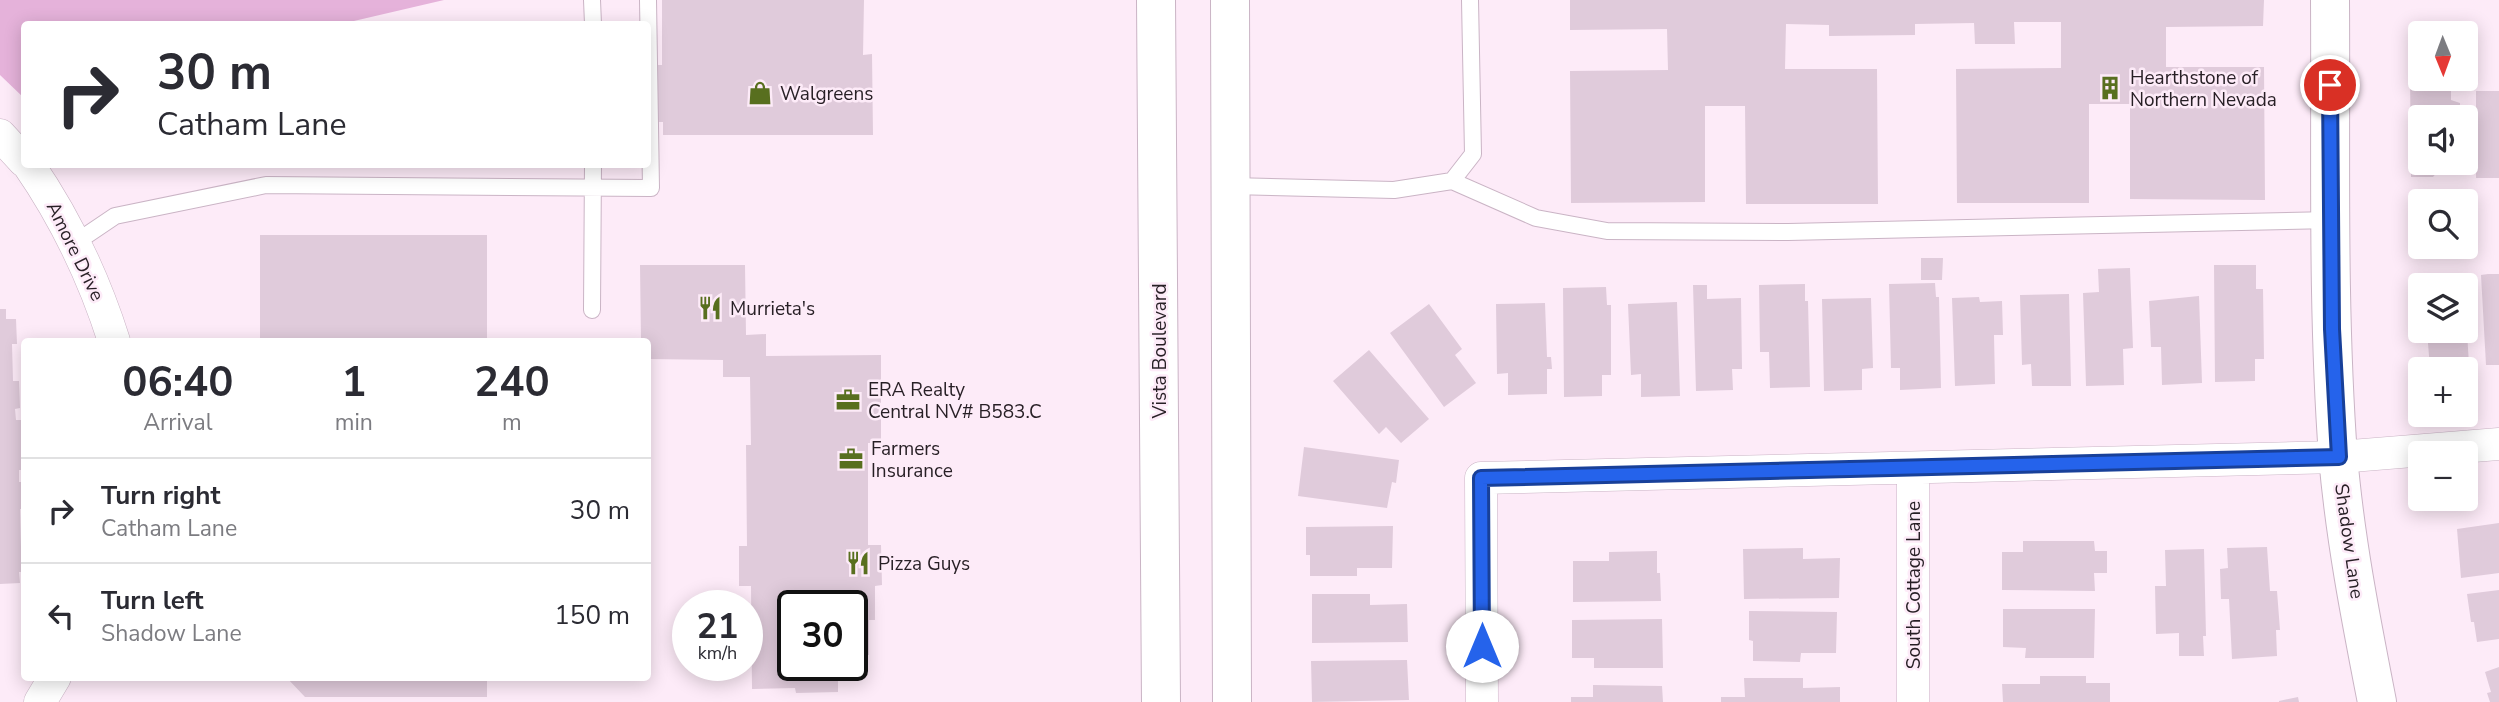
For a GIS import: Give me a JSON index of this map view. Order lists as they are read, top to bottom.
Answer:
{
  "streets": {
    "main road": ["Vista Boulevard", "Shadow Lane"],
    "street": ["Amore Drive", "South Cottage Lane"]
  },
  "places": {
    "building": ["Hearthstone of Northern Nevada"],
    "shop": ["Walgreens"],
    "restaurant": ["Murrieta's", "Pizza Guys"],
    "office": ["ERA Realty Central NV# B583.C", "Farmers Insurance"]
  },
  "north": "bottom",
  "page": {
    "map_buttons": ["+", "−"],
    "turn": ["30 m", "Catham Lane"],
    "eta": [
      "06:40",
      "Arrival",
      "1",
      "min",
      "240",
      "m"
    ],
    "list": [
      {
        "name": "Turn right",
        "note": "Catham Lane",
        "value": "30 m"
      },
      {
        "name": "Turn left",
        "note": "Shadow Lane",
        "value": "150 m"
      }
    ],
    "speed": "21 km/h",
    "limit": "30"
  }
}
